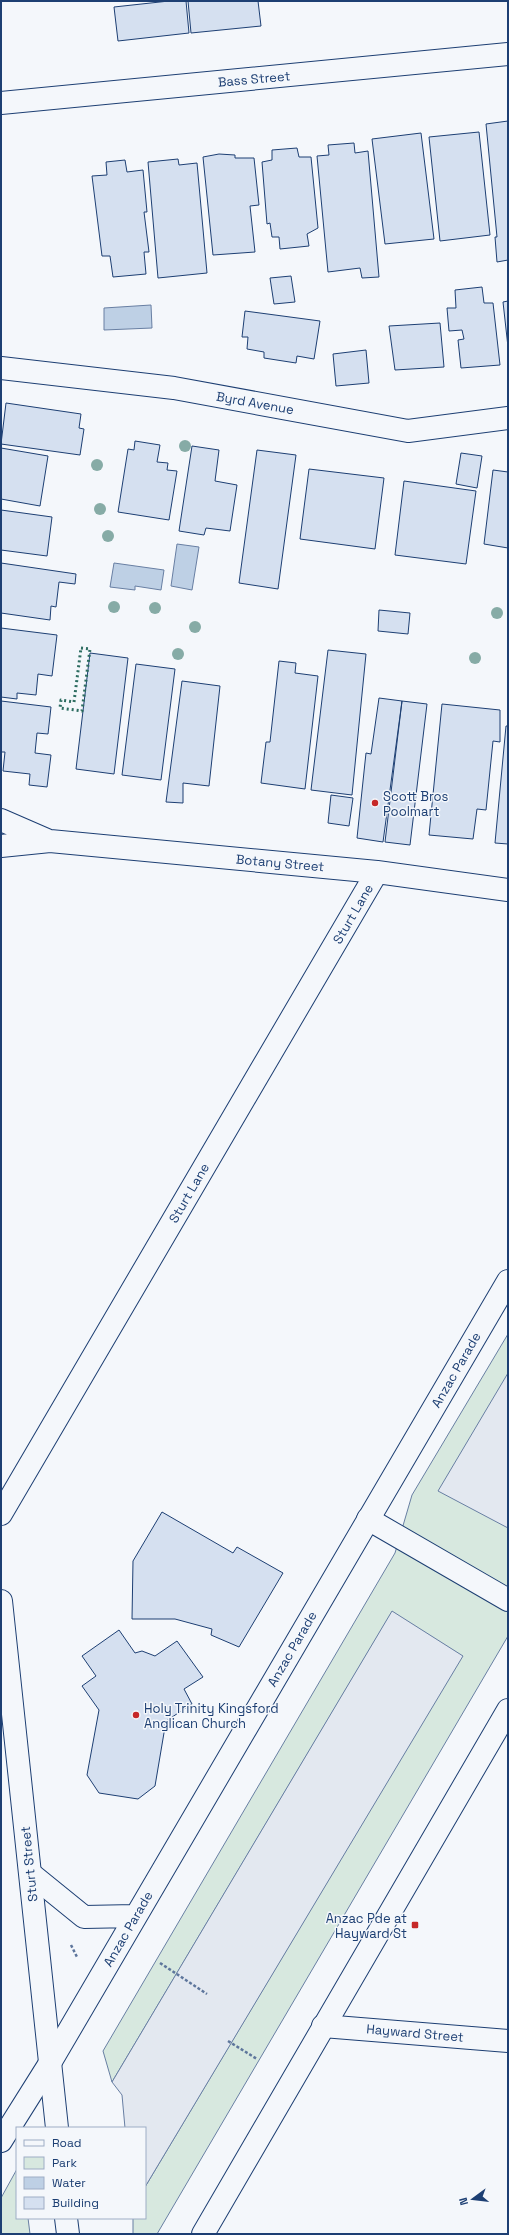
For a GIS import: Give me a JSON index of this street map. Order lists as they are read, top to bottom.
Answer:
{
  "streets": {
    "street": [
      "Bass Street",
      "Byrd Avenue",
      "Botany Street",
      "Sturt Lane",
      "Anzac Parade",
      "Sturt Street",
      "Hayward Street"
    ]
  },
  "crossings": [
    ["Botany Street", "Sturt Lane"],
    ["Anzac Parade", "Sturt Street"]
  ],
  "places": {
    "other": ["Scott Bros Poolmart", "Holy Trinity Kingsford Anglican Church"],
    "transit": ["Anzac Pde at Hayward St"]
  },
  "legend": [
    "Road",
    "Park",
    "Water",
    "Building"
  ],
  "north": "left"
}
